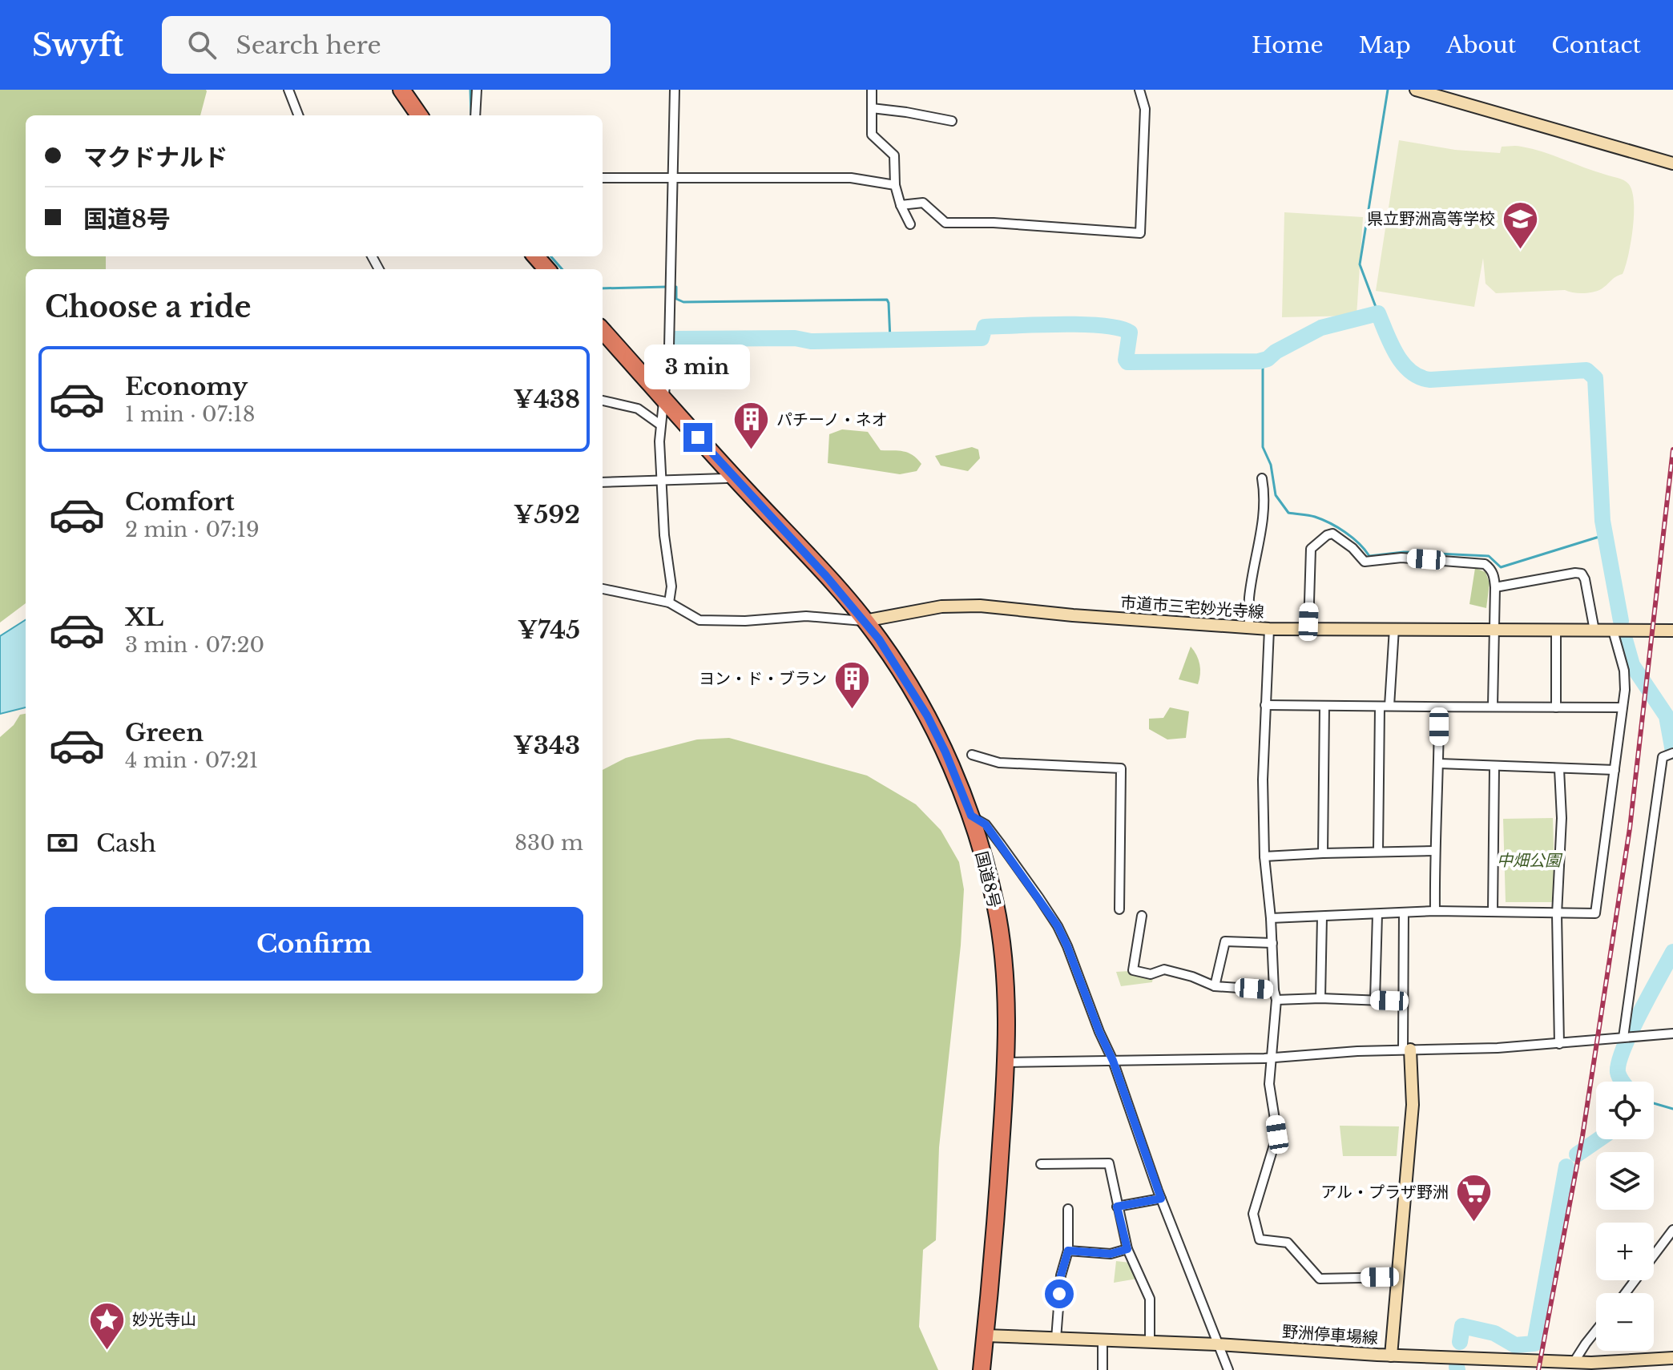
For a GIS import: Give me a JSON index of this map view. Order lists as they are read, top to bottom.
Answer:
{
  "streets": {
    "highway": ["国道8号"],
    "street": ["市道市三宅妙光寺線", "野洲停車場線"]
  },
  "crossings": [
    ["市道市三宅妙光寺線", "国道8号"],
    ["国道8号", "野洲停車場線"]
  ],
  "parks": ["中畑公園"],
  "places": {
    "school or university": ["県立野洲高等学校"],
    "building": ["パチーノ・ネオ", "ヨン・ド・ブラン"],
    "supermarket": ["アル・プラザ野洲"],
    "place": ["妙光寺山"]
  },
  "page": {
    "header": "Swyft",
    "search": "Search here",
    "nav": [
      "Home",
      "Map",
      "About",
      "Contact"
    ],
    "banner": ["マクドナルド", "国道8号"],
    "heading": "Choose a ride",
    "bubble": "3 min",
    "list": [
      {
        "name": "Economy",
        "note": "1 min · 07:18",
        "value": "¥438"
      },
      {
        "name": "Comfort",
        "note": "2 min · 07:19",
        "value": "¥592"
      },
      {
        "name": "XL",
        "note": "3 min · 07:20",
        "value": "¥745"
      },
      {
        "name": "Green",
        "note": "4 min · 07:21",
        "value": "¥343"
      }
    ],
    "pay": ["Cash", "830 m"],
    "buttons": "Confirm",
    "map_buttons": ["+", "−"]
  }
}
